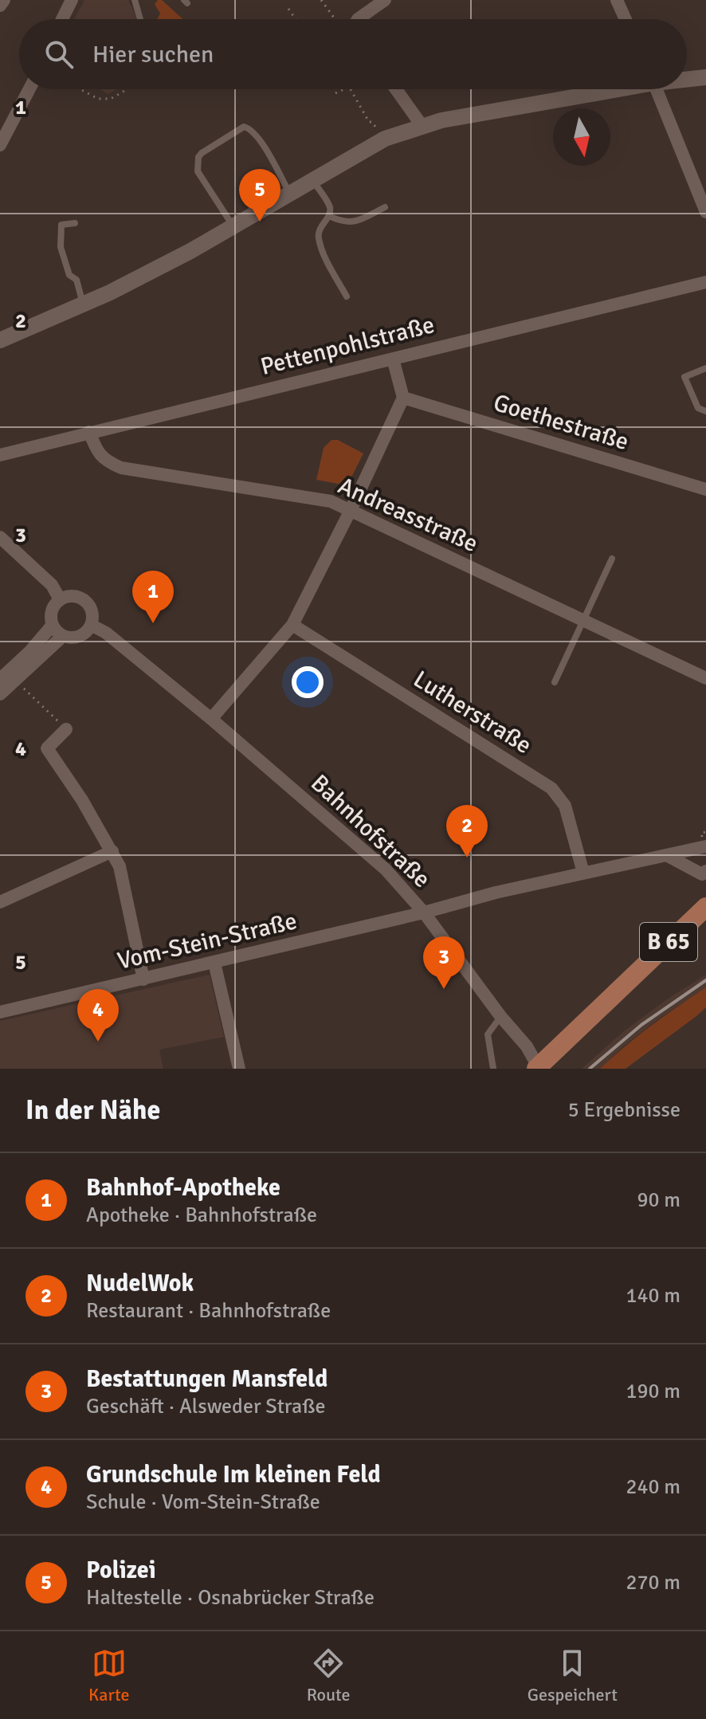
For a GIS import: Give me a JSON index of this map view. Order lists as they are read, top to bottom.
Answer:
{
  "streets": {
    "main road": ["B 65"],
    "street": [
      "Pettenpohlstraße",
      "Goethestraße",
      "Andreasstraße",
      "Lutherstraße",
      "Bahnhofstraße",
      "Vom-Stein-Straße"
    ]
  },
  "crossings": [
    ["Pettenpohlstraße", "Andreasstraße"],
    ["Lutherstraße", "Bahnhofstraße"],
    ["Bahnhofstraße", "Vom-Stein-Straße"]
  ],
  "north": "bottom",
  "page": {
    "search": "Hier suchen",
    "pins": [
      "5",
      "1",
      "2",
      "3",
      "4"
    ],
    "heading": ["In der Nähe", "5 Ergebnisse"],
    "list": [
      {
        "mark": "1",
        "name": "Bahnhof-Apotheke",
        "note": "Apotheke · Bahnhofstraße",
        "value": "90 m"
      },
      {
        "mark": "2",
        "name": "NudelWok",
        "note": "Restaurant · Bahnhofstraße",
        "value": "140 m"
      },
      {
        "mark": "3",
        "name": "Bestattungen Mansfeld",
        "note": "Geschäft · Alsweder Straße",
        "value": "190 m"
      },
      {
        "mark": "4",
        "name": "Grundschule Im kleinen Feld",
        "note": "Schule · Vom-Stein-Straße",
        "value": "240 m"
      },
      {
        "mark": "5",
        "name": "Polizei",
        "note": "Haltestelle · Osnabrücker Straße",
        "value": "270 m"
      }
    ],
    "nav": ["Karte", "Route", "Gespeichert"]
  },
  "grid": {
    "rows": [
      "1",
      "2",
      "3",
      "4",
      "5"
    ]
  }
}
